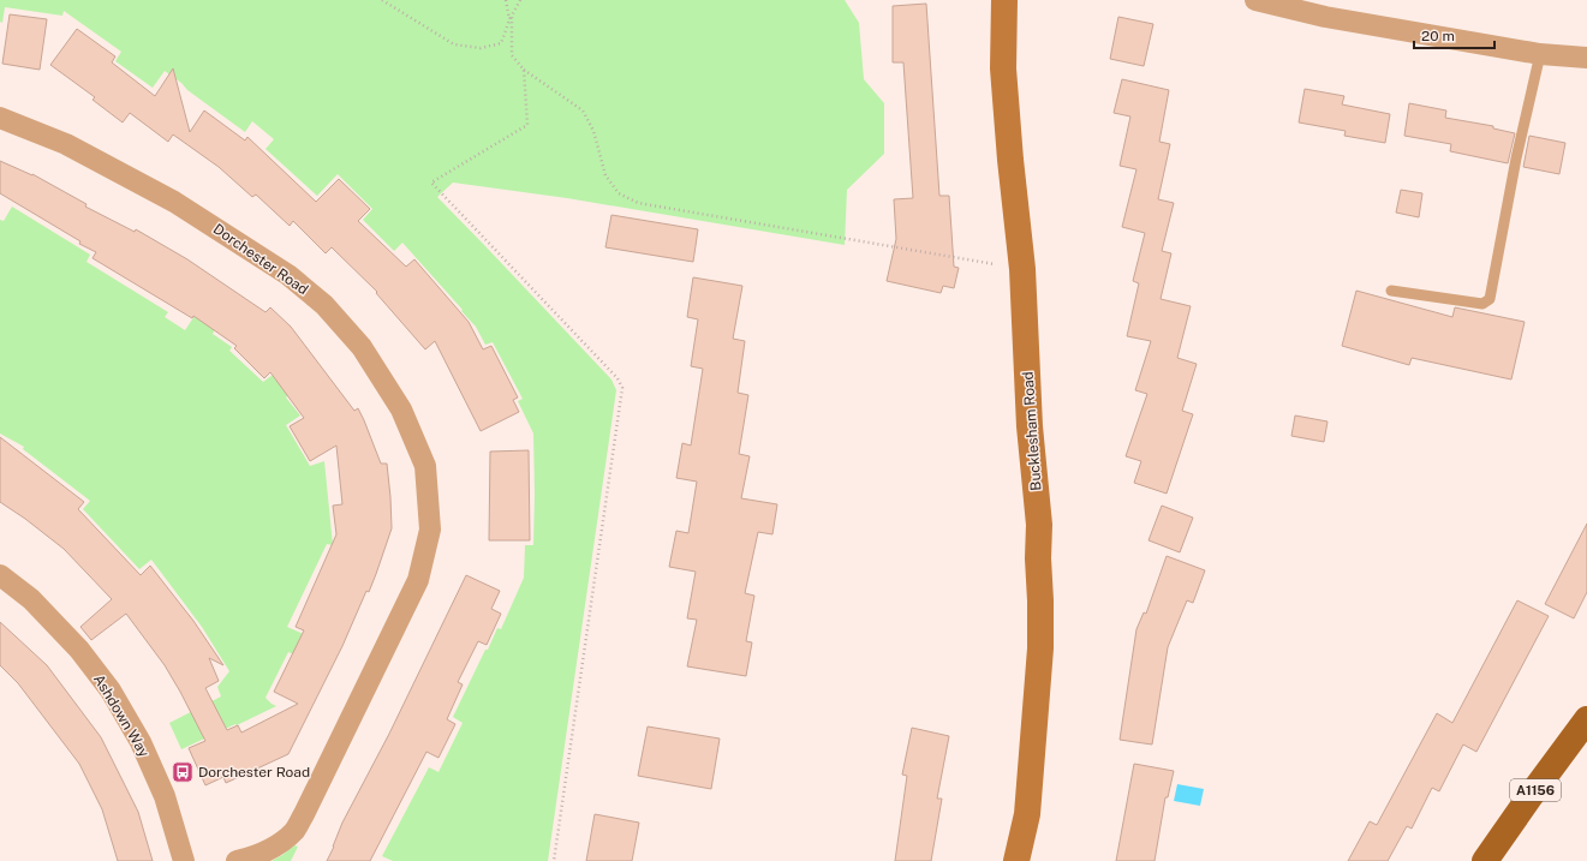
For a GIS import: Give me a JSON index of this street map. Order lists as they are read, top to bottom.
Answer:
{
  "streets": {
    "main road": ["A1156"],
    "street": ["Dorchester Road", "Bucklesham Road", "Ashdown Way"]
  },
  "places": {
    "bus stop": ["Dorchester Road"]
  },
  "scale_bar": "20 m"
}
